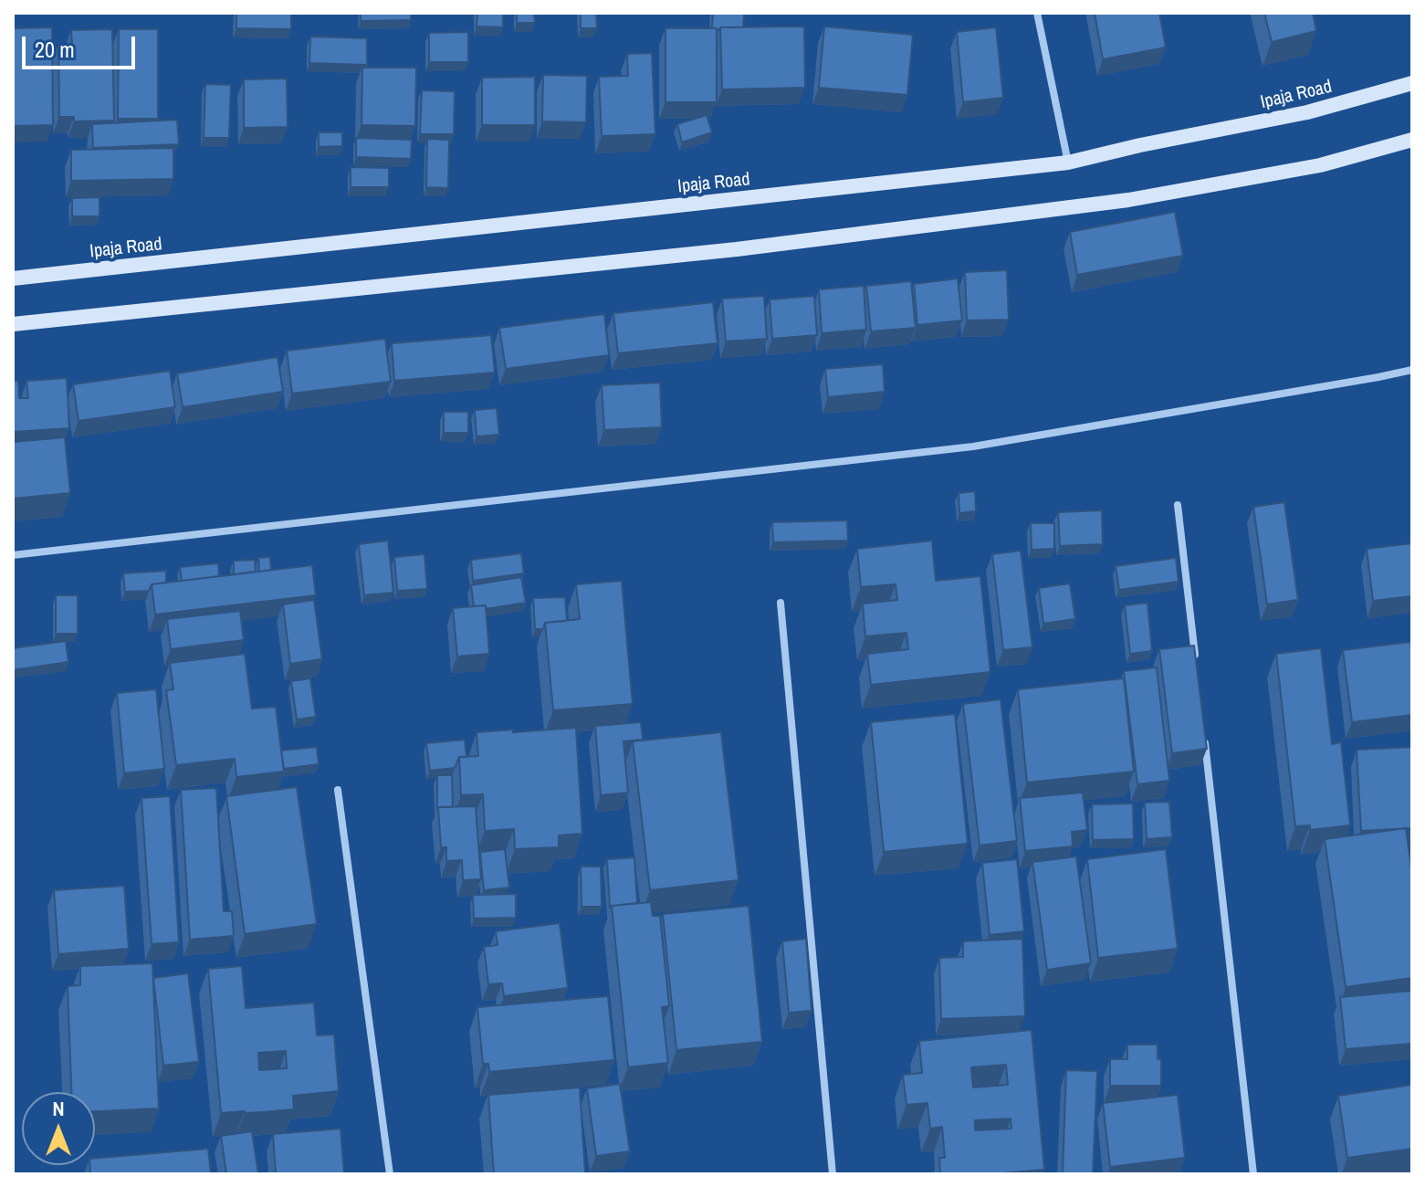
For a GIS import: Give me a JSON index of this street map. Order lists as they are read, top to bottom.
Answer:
{
  "streets": {
    "main road": ["Ipaja Road"]
  },
  "scale_bar": "20 m",
  "north": "top"
}
